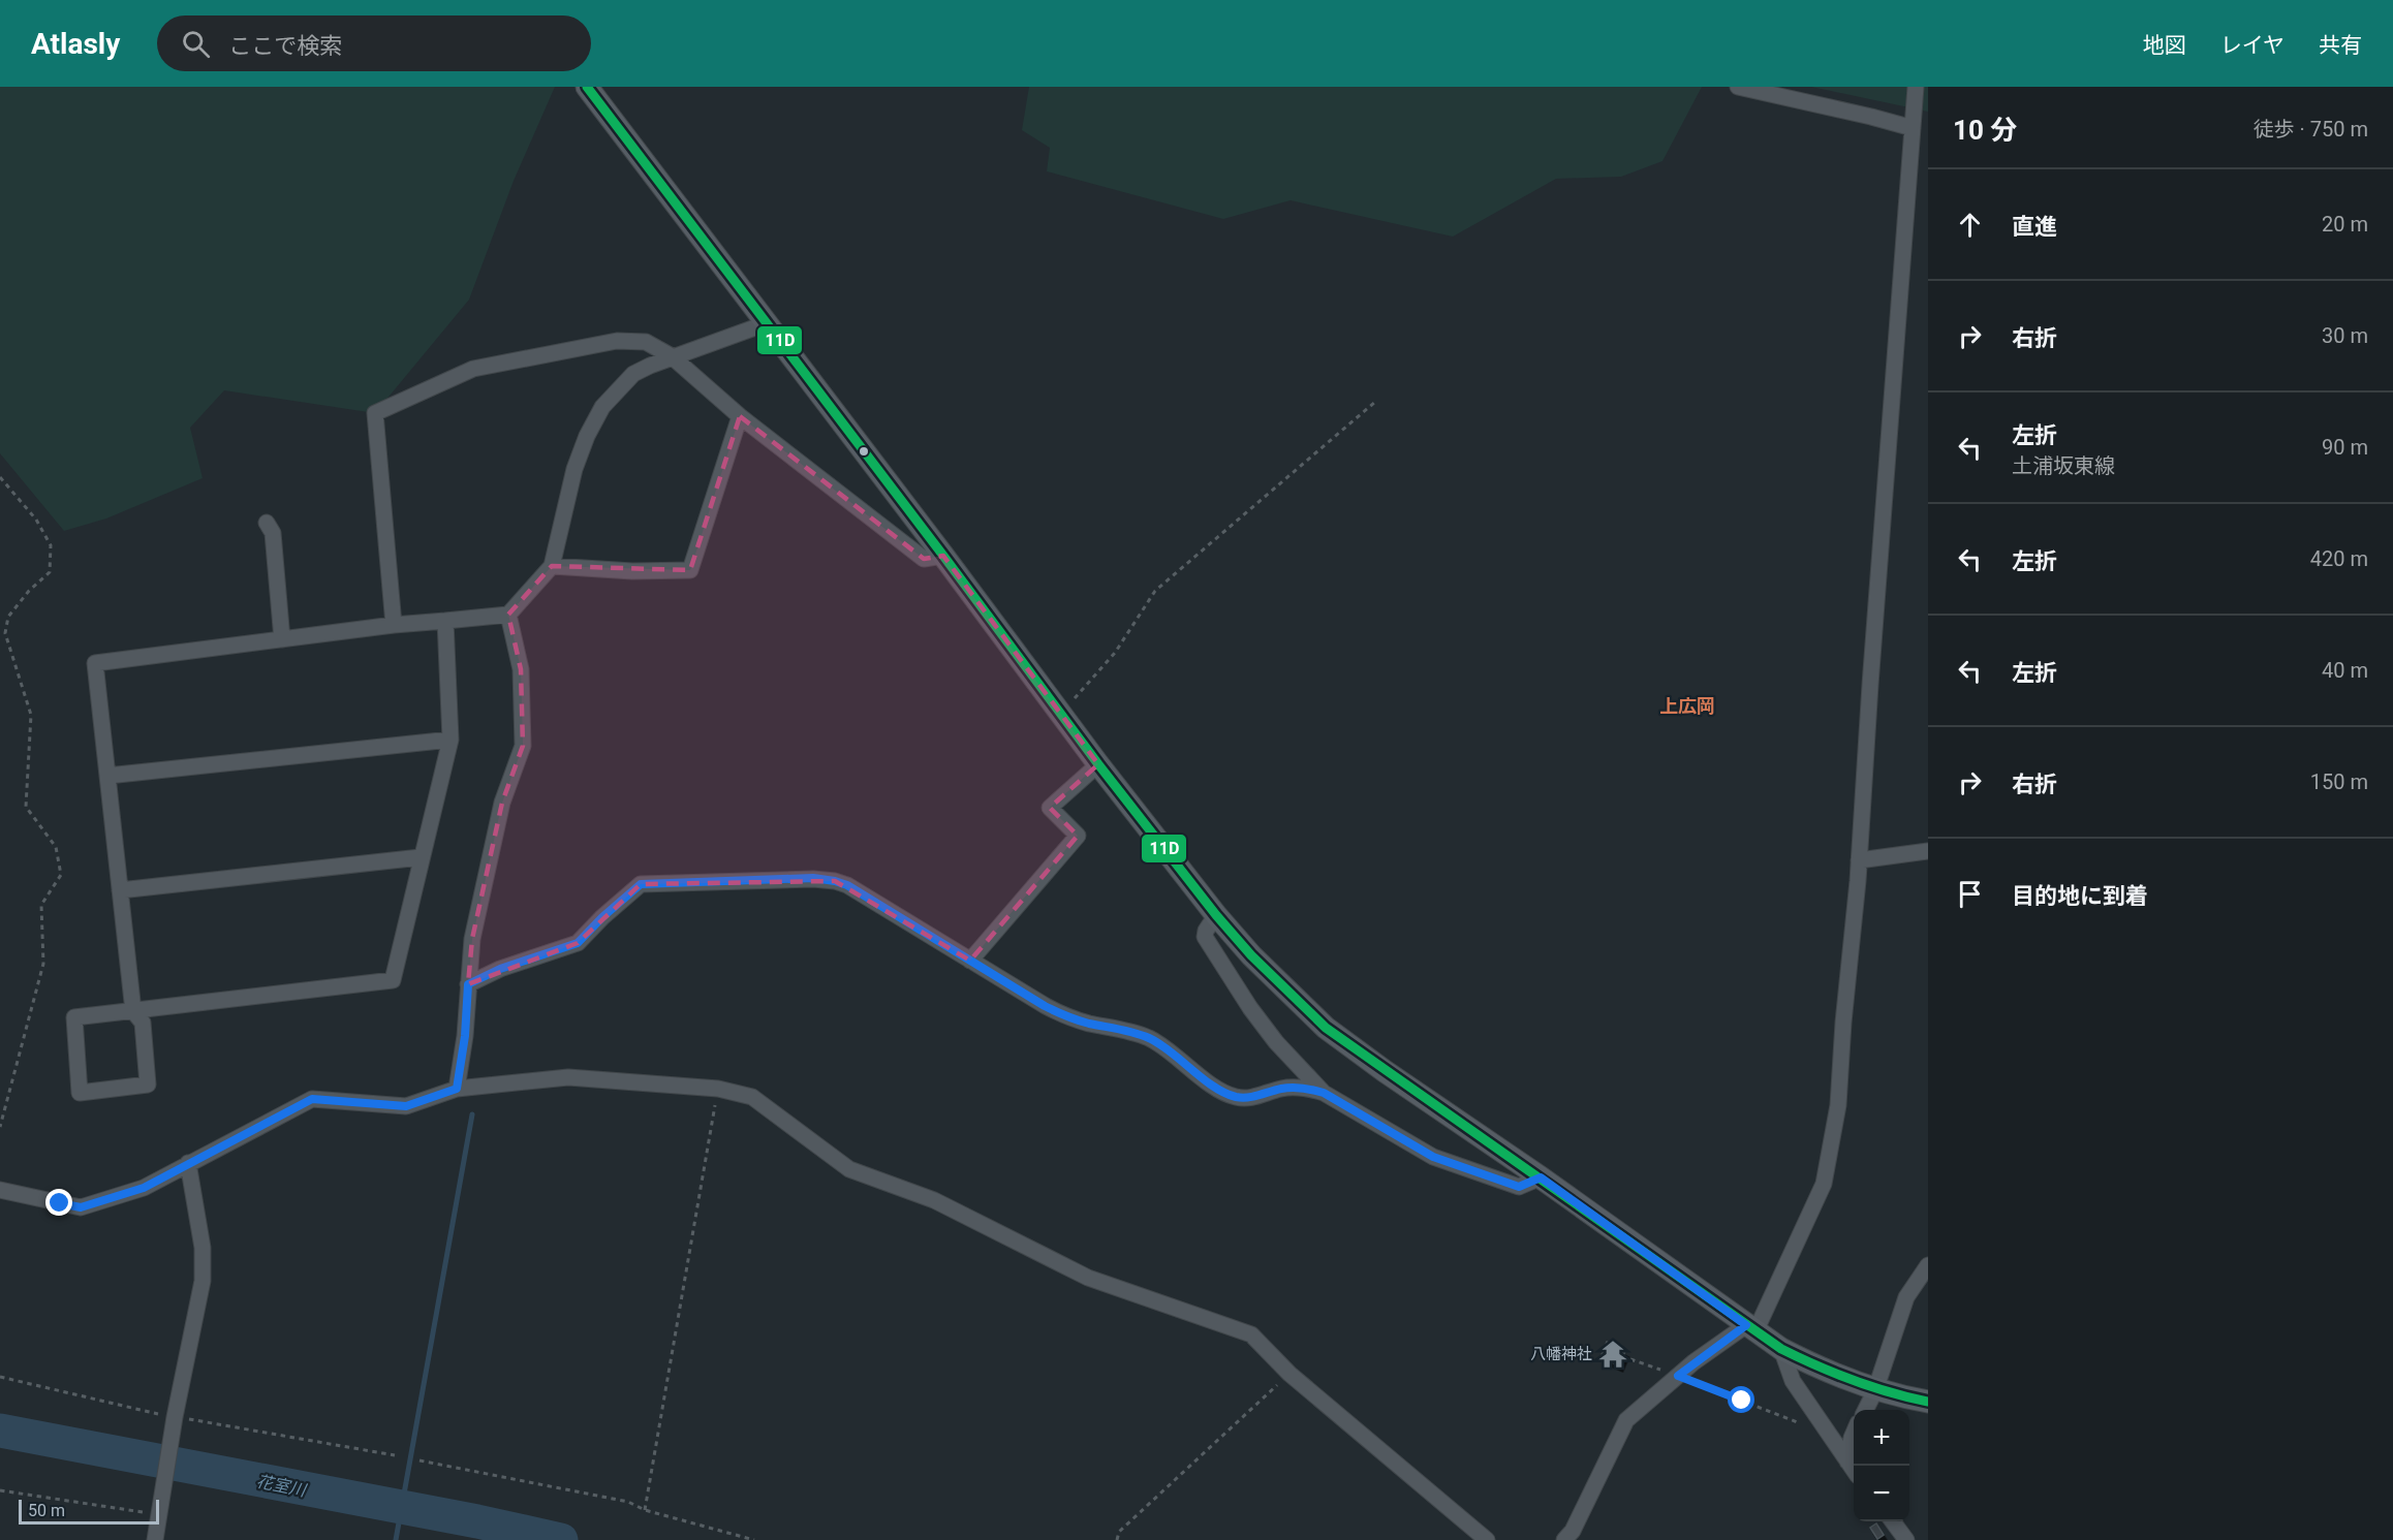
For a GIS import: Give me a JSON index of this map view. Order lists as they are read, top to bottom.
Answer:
{
  "districts": ["上広岡"],
  "water": ["花室川"],
  "places": {
    "temple": ["八幡神社"]
  },
  "lines": ["transit line 11D"],
  "scale_bar": "50 m",
  "page": {
    "header": "Atlasly",
    "search": "ここで検索",
    "nav": ["地図", "レイヤ", "共有"],
    "heading": ["10 分", "徒歩 · 750 m"],
    "list": [
      ["直進", "20 m"],
      ["右折", "30 m"],
      ["左折", "土浦坂東線", "90 m"],
      ["左折", "420 m"],
      ["左折", "40 m"],
      ["右折", "150 m"],
      "目的地に到着"
    ],
    "map_buttons": ["+", "−"],
    "scale": "50 m"
  }
}
